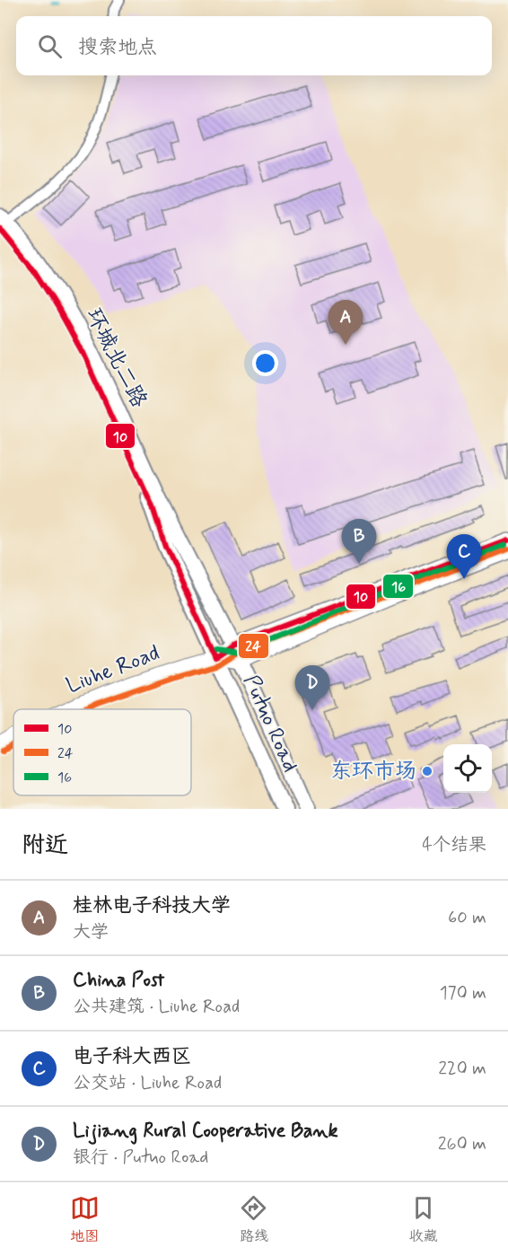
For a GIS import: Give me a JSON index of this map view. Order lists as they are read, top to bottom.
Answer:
{
  "streets": {
    "main road": ["环城北二路", "Putuo Road"],
    "street": ["Liuhe Road"]
  },
  "crossings": [
    ["环城北二路", "Putuo Road"],
    ["Liuhe Road", "Putuo Road"]
  ],
  "places": ["东环市场"],
  "lines": ["transit line 10", "transit line 16", "transit line 24"],
  "legend": ["10", "24", "16"],
  "page": {
    "search": "搜索地点",
    "pins": [
      "A",
      "B",
      "C",
      "D"
    ],
    "heading": ["附近", "4个结果"],
    "list": [
      {
        "mark": "A",
        "name": "桂林电子科技大学",
        "note": "大学",
        "value": "60 m"
      },
      {
        "mark": "B",
        "name": "China Post",
        "note": "公共建筑 · Liuhe Road",
        "value": "170 m"
      },
      {
        "mark": "C",
        "name": "电子科大西区",
        "note": "公交站 · Liuhe Road",
        "value": "220 m"
      },
      {
        "mark": "D",
        "name": "Lijiang Rural Cooperative Bank",
        "note": "银行 · Putuo Road",
        "value": "260 m"
      }
    ],
    "nav": ["地图", "路线", "收藏"]
  }
}
